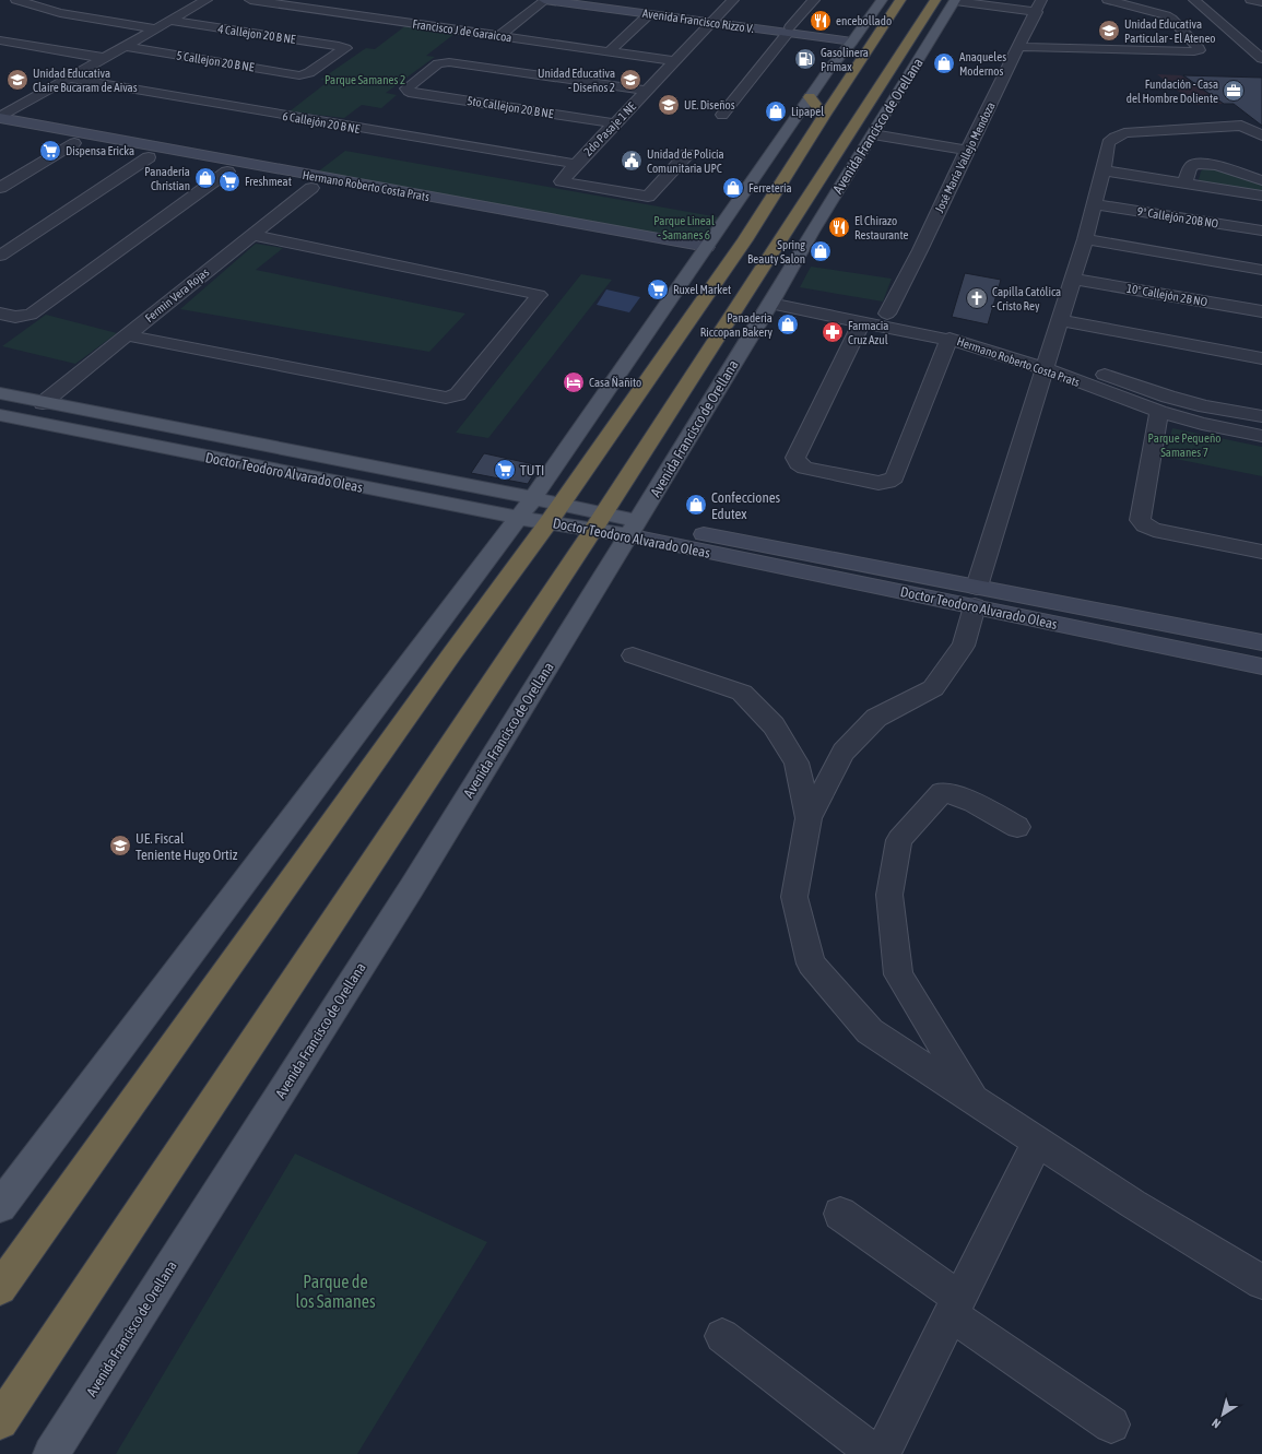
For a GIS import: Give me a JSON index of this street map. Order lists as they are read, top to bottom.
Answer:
{
  "streets": {
    "highway": ["Avenida Francisco de Orellana"],
    "main road": ["Doctor Teodoro Alvarado Oleas"],
    "street": [
      "Avenida Francisco Rizzo V.",
      "Francisco J de Garaicoa",
      "4 Callejon 20 B NE",
      "5 Callejon 20 B NE",
      "5to Callejon 20 B NE",
      "6 Callejón 20 B NE",
      "2do Pasaje 1 NE",
      "José María Vallejo Mendoza",
      "Hermano Roberto Costa Prats",
      "9° Callejón 20B NO",
      "Fermin Vera Rojas",
      "10° Callejón 2B NO"
    ]
  },
  "crossings": [
    ["Avenida Francisco Rizzo V.", "2do Pasaje 1 NE"],
    ["Francisco J de Garaicoa", "2do Pasaje 1 NE"],
    ["4 Callejon 20 B NE", "5 Callejon 20 B NE"],
    ["5to Callejon 20 B NE", "2do Pasaje 1 NE"],
    ["6 Callejón 20 B NE", "2do Pasaje 1 NE"],
    ["Avenida Francisco de Orellana", "Hermano Roberto Costa Prats"],
    ["Avenida Francisco de Orellana", "Doctor Teodoro Alvarado Oleas"],
    ["José María Vallejo Mendoza", "Hermano Roberto Costa Prats"],
    ["Hermano Roberto Costa Prats", "Fermin Vera Rojas"],
    ["Fermin Vera Rojas", "Doctor Teodoro Alvarado Oleas"]
  ],
  "parks": [
    "Parque Samanes 2",
    "Parque Lineal - Samanes 6",
    "Parque Pequeño Samanes 7",
    "Parque de los Samanes"
  ],
  "places": {
    "restaurant": ["encebollado", "El Chirazo Restaurante"],
    "school or university": [
      "Unidad Educativa Particular - El Ateneo",
      "Unidad Educativa Claire Bucaram de Aivas",
      "Unidad Educativa - Diseños 2",
      "UE. Diseños",
      "UE. Fiscal Teniente Hugo Ortiz"
    ],
    "fuel station": ["Gasolinera Primax"],
    "shop": [
      "Anaqueles Modernos",
      "Lipapel",
      "Panadería Christian",
      "Ferretería",
      "Spring Beauty Salon",
      "Panaderia Riccopan Bakery",
      "Confecciones Edutex"
    ],
    "office": ["Fundación - Casa del Hombre Doliente"],
    "supermarket": [
      "Dispensa Ericka",
      "Freshmeat",
      "Ruxel Market",
      "TUTI"
    ],
    "public building": ["Unidad de Policía Comunitaria UPC"],
    "church": ["Capilla Católica - Cristo Rey"],
    "pharmacy": ["Farmacia Cruz Azul"],
    "hotel": ["Casa Ñañito"]
  },
  "north": "bottom left"
}
